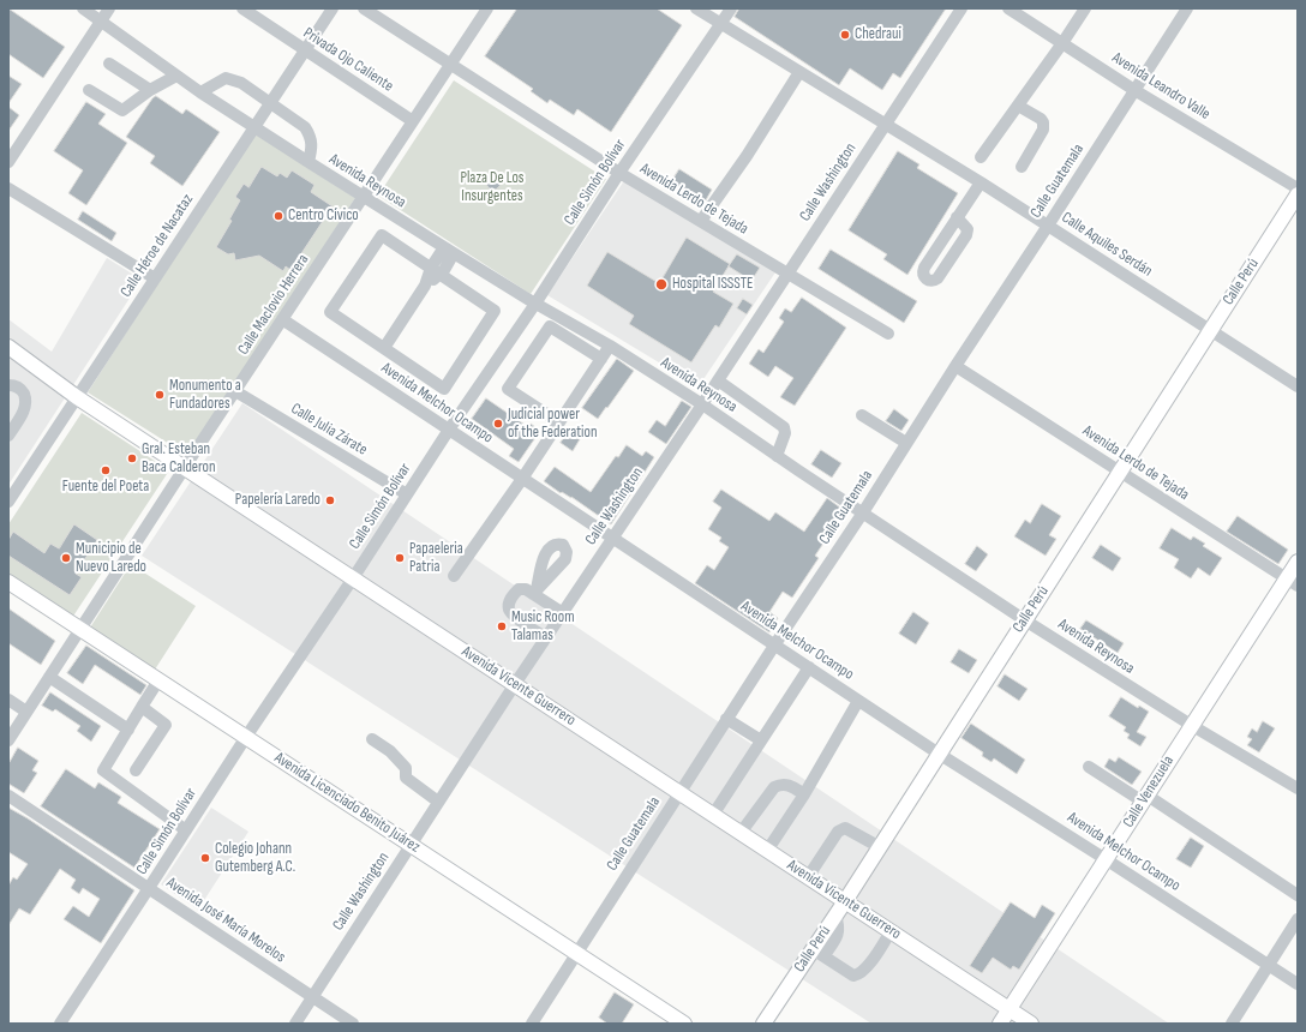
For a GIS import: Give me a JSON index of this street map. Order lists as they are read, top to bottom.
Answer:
{
  "streets": {
    "main road": [
      "Calle Perú",
      "Avenida Vicente Guerrero",
      "Calle Venezuela",
      "Avenida Licenciado Benito Juárez"
    ],
    "street": [
      "Privada Ojo Caliente",
      "Avenida Leandro Valle",
      "Avenida Reynosa",
      "Calle Guatemala",
      "Calle Simón Bolívar",
      "Calle Washington",
      "Avenida Lerdo de Tejada",
      "Calle Aquiles Serdán",
      "Calle Héroe de Nacataz",
      "Calle Maclovio Herrera",
      "Avenida Melchor Ocampo",
      "Calle Julia Zárate",
      "Avenida José María Morelos"
    ]
  },
  "crossings": [
    ["Privada Ojo Caliente", "Calle Héroe de Nacataz"],
    ["Privada Ojo Caliente", "Calle Maclovio Herrera"],
    ["Avenida Leandro Valle", "Calle Guatemala"],
    ["Avenida Reynosa", "Calle Guatemala"],
    ["Avenida Reynosa", "Calle Simón Bolívar"],
    ["Avenida Reynosa", "Calle Washington"],
    ["Avenida Reynosa", "Calle Héroe de Nacataz"],
    ["Avenida Reynosa", "Calle Perú"],
    ["Avenida Reynosa", "Calle Maclovio Herrera"],
    ["Avenida Reynosa", "Calle Venezuela"],
    ["Calle Guatemala", "Avenida Lerdo de Tejada"],
    ["Calle Guatemala", "Calle Aquiles Serdán"],
    ["Calle Guatemala", "Avenida Melchor Ocampo"],
    ["Calle Guatemala", "Avenida Vicente Guerrero"],
    ["Calle Guatemala", "Avenida Licenciado Benito Juárez"],
    ["Calle Simón Bolívar", "Avenida Lerdo de Tejada"],
    ["Calle Simón Bolívar", "Calle Aquiles Serdán"],
    ["Calle Simón Bolívar", "Avenida Melchor Ocampo"],
    ["Calle Simón Bolívar", "Calle Julia Zárate"],
    ["Calle Simón Bolívar", "Avenida Vicente Guerrero"],
    ["Calle Simón Bolívar", "Avenida Licenciado Benito Juárez"],
    ["Calle Simón Bolívar", "Avenida José María Morelos"],
    ["Calle Washington", "Avenida Lerdo de Tejada"],
    ["Calle Washington", "Calle Aquiles Serdán"],
    ["Calle Washington", "Avenida Melchor Ocampo"],
    ["Calle Washington", "Avenida Vicente Guerrero"],
    ["Calle Washington", "Avenida Licenciado Benito Juárez"],
    ["Calle Washington", "Avenida José María Morelos"],
    ["Avenida Lerdo de Tejada", "Calle Perú"],
    ["Avenida Lerdo de Tejada", "Calle Maclovio Herrera"],
    ["Avenida Lerdo de Tejada", "Calle Venezuela"],
    ["Calle Aquiles Serdán", "Calle Perú"],
    ["Calle Héroe de Nacataz", "Avenida Vicente Guerrero"],
    ["Calle Perú", "Avenida Melchor Ocampo"],
    ["Calle Perú", "Avenida Vicente Guerrero"],
    ["Calle Maclovio Herrera", "Avenida Melchor Ocampo"],
    ["Calle Maclovio Herrera", "Calle Julia Zárate"],
    ["Calle Maclovio Herrera", "Avenida Vicente Guerrero"],
    ["Calle Maclovio Herrera", "Avenida Licenciado Benito Juárez"],
    ["Avenida Melchor Ocampo", "Calle Venezuela"],
    ["Avenida Vicente Guerrero", "Calle Venezuela"]
  ],
  "parks": ["Plaza De Los Insurgentes"],
  "places": [
    "Chedraui",
    "Centro Cívico",
    "Hospital ISSSTE",
    "Monumento a Fundadores",
    "Judicial power of the Federation",
    "Gral. Esteban Baca Calderon",
    "Fuente del Poeta",
    "Papelería Laredo",
    "Municipio de Nuevo Laredo",
    "Papaeleria Patria",
    "Music Room Talamas",
    "Colegio Johann Gutemberg A.C."
  ]
}
